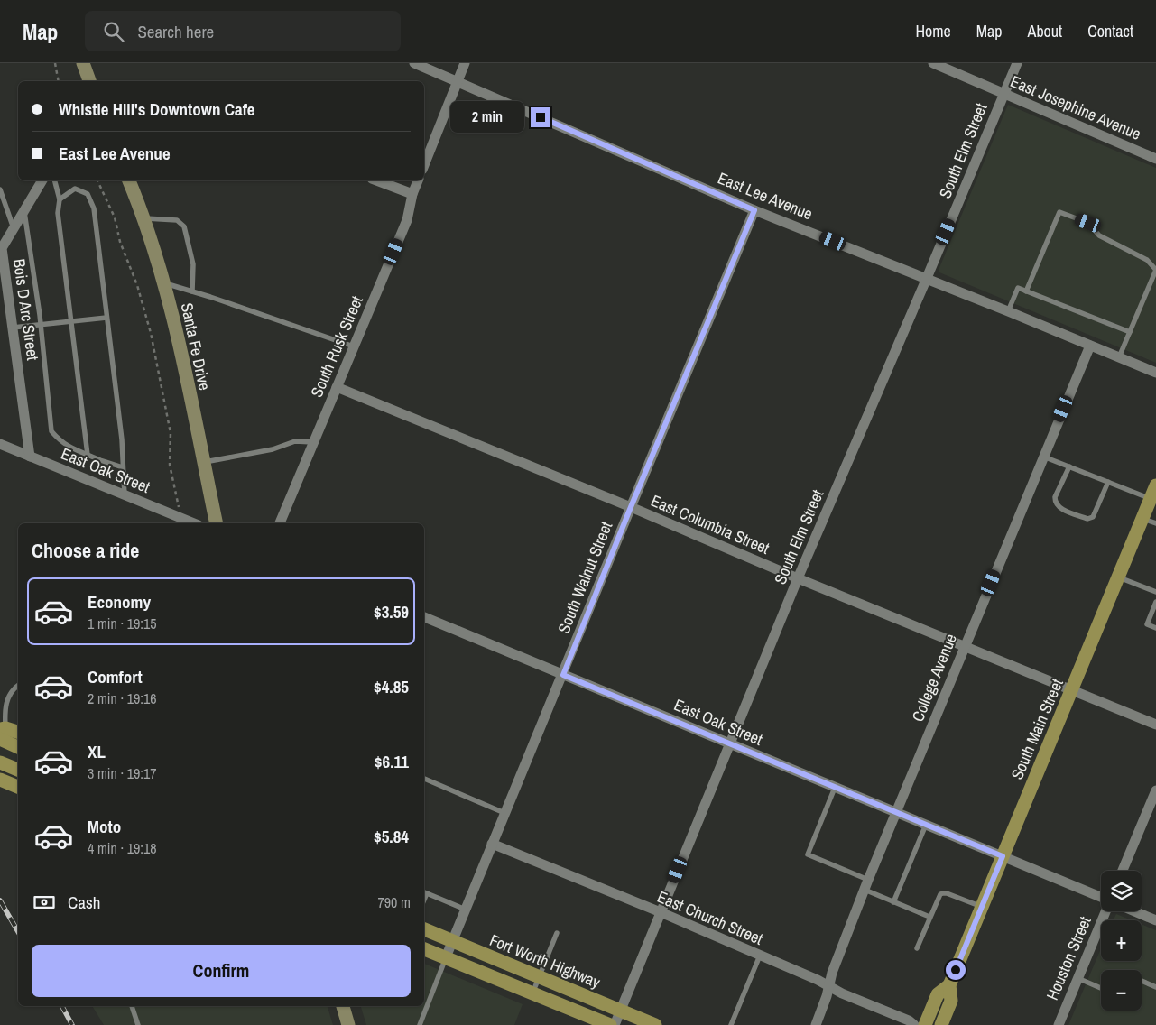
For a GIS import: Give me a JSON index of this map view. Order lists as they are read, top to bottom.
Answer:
{
  "streets": {
    "main road": ["South Main Street", "Fort Worth Highway"],
    "street": [
      "East Josephine Avenue",
      "South Elm Street",
      "East Lee Avenue",
      "Bois D Arc Street",
      "Santa Fe Drive",
      "South Rusk Street",
      "East Oak Street",
      "East Columbia Street",
      "South Walnut Street",
      "College Avenue",
      "East Church Street",
      "Houston Street"
    ]
  },
  "crossings": [
    ["East Josephine Avenue", "South Elm Street"],
    ["South Elm Street", "East Lee Avenue"],
    ["South Elm Street", "East Oak Street"],
    ["South Elm Street", "East Columbia Street"],
    ["South Elm Street", "East Church Street"],
    ["South Elm Street", "Fort Worth Highway"],
    ["East Lee Avenue", "South Walnut Street"],
    ["East Lee Avenue", "College Avenue"],
    ["Bois D Arc Street", "East Oak Street"],
    ["South Rusk Street", "East Columbia Street"],
    ["East Oak Street", "South Walnut Street"],
    ["East Oak Street", "College Avenue"],
    ["East Oak Street", "South Main Street"],
    ["East Columbia Street", "South Walnut Street"],
    ["East Columbia Street", "College Avenue"],
    ["East Columbia Street", "South Main Street"],
    ["South Walnut Street", "East Church Street"],
    ["South Walnut Street", "Fort Worth Highway"],
    ["College Avenue", "East Church Street"]
  ],
  "page": {
    "header": "Map",
    "search": "Search here",
    "nav": [
      "Home",
      "Map",
      "About",
      "Contact"
    ],
    "banner": ["Whistle Hill's Downtown Cafe", "East Lee Avenue"],
    "bubble": "2 min",
    "heading": "Choose a ride",
    "list": [
      {
        "name": "Economy",
        "note": "1 min · 19:15",
        "value": "$3.59"
      },
      {
        "name": "Comfort",
        "note": "2 min · 19:16",
        "value": "$4.85"
      },
      {
        "name": "XL",
        "note": "3 min · 19:17",
        "value": "$6.11"
      },
      {
        "name": "Moto",
        "note": "4 min · 19:18",
        "value": "$5.84"
      }
    ],
    "map_buttons": ["+", "−"],
    "pay": ["Cash", "790 m"],
    "buttons": "Confirm"
  }
}
